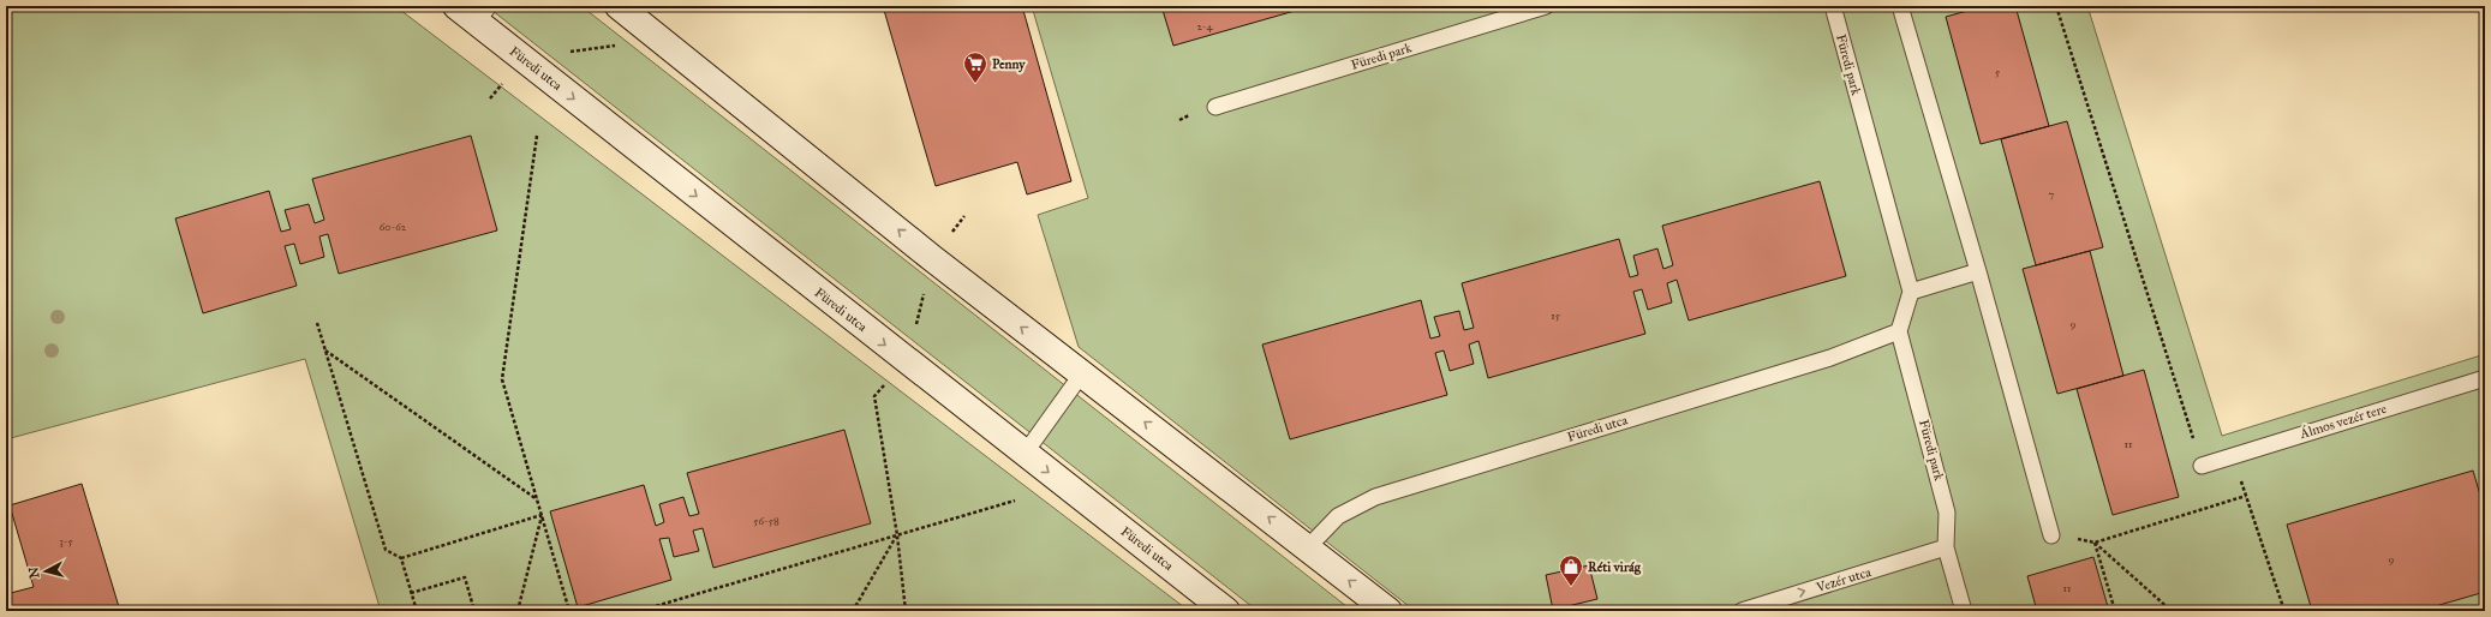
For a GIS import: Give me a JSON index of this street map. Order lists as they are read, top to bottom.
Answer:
{
  "streets": {
    "main road": ["Füredi utca"],
    "lane": ["Füredi park", "Álmos vezér tere", "Vezér utca"]
  },
  "crossings": [
    ["Füredi park", "Füredi utca"],
    ["Füredi park", "Vezér utca"]
  ],
  "one_way": ["Vezér utca"],
  "places": {
    "supermarket": ["Penny"],
    "shop": ["Réti virág"]
  },
  "house_numbers": [
    "2-4",
    "5",
    "7",
    "60-62",
    "15",
    "9",
    "11",
    "56-58",
    "3-5",
    "9",
    "11"
  ],
  "north": "left"
}
